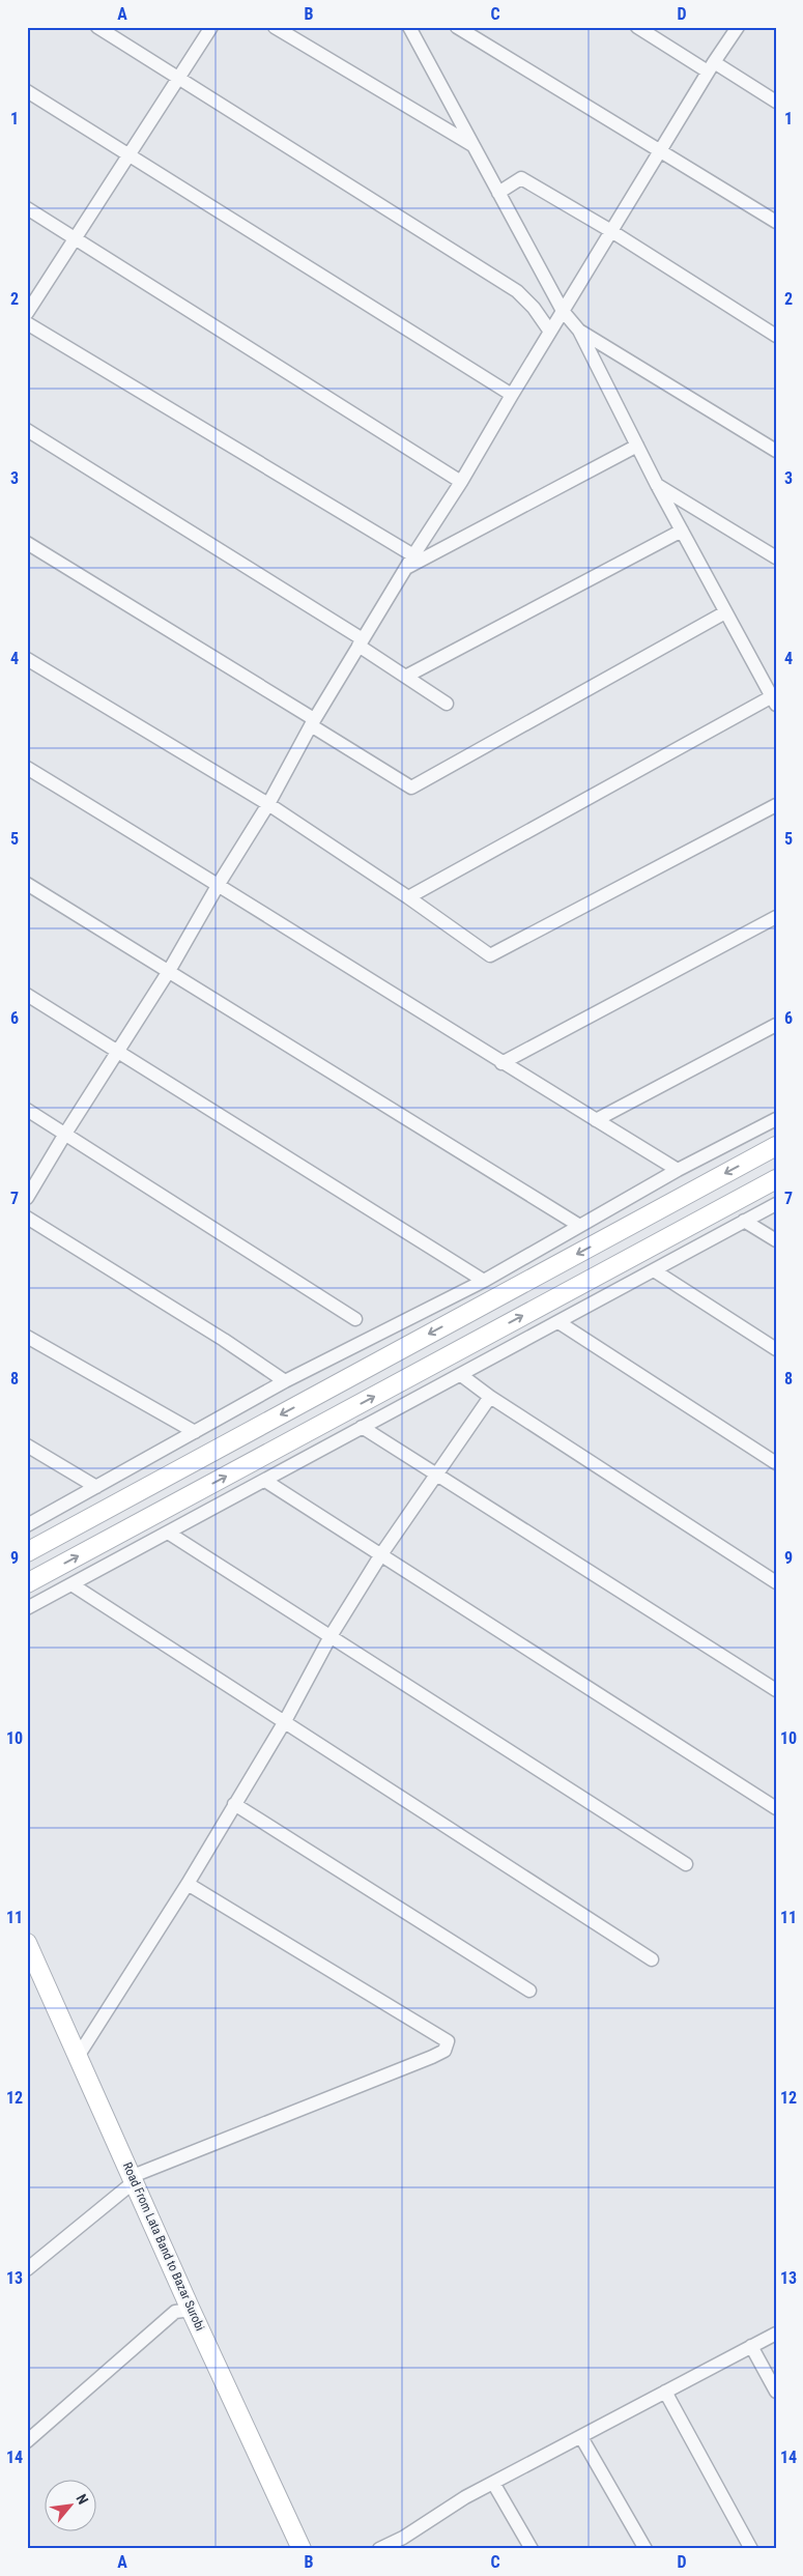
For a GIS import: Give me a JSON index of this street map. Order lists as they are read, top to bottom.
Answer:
{
  "streets": {
    "street": ["Road From Lata Band to Bazar Surobi"]
  },
  "north": "top right",
  "grid": {
    "columns": [
      "A",
      "B",
      "C",
      "D"
    ],
    "rows": [
      "1",
      "2",
      "3",
      "4",
      "5",
      "6",
      "7",
      "8",
      "9",
      "10",
      "11",
      "12",
      "13",
      "14"
    ]
  }
}
